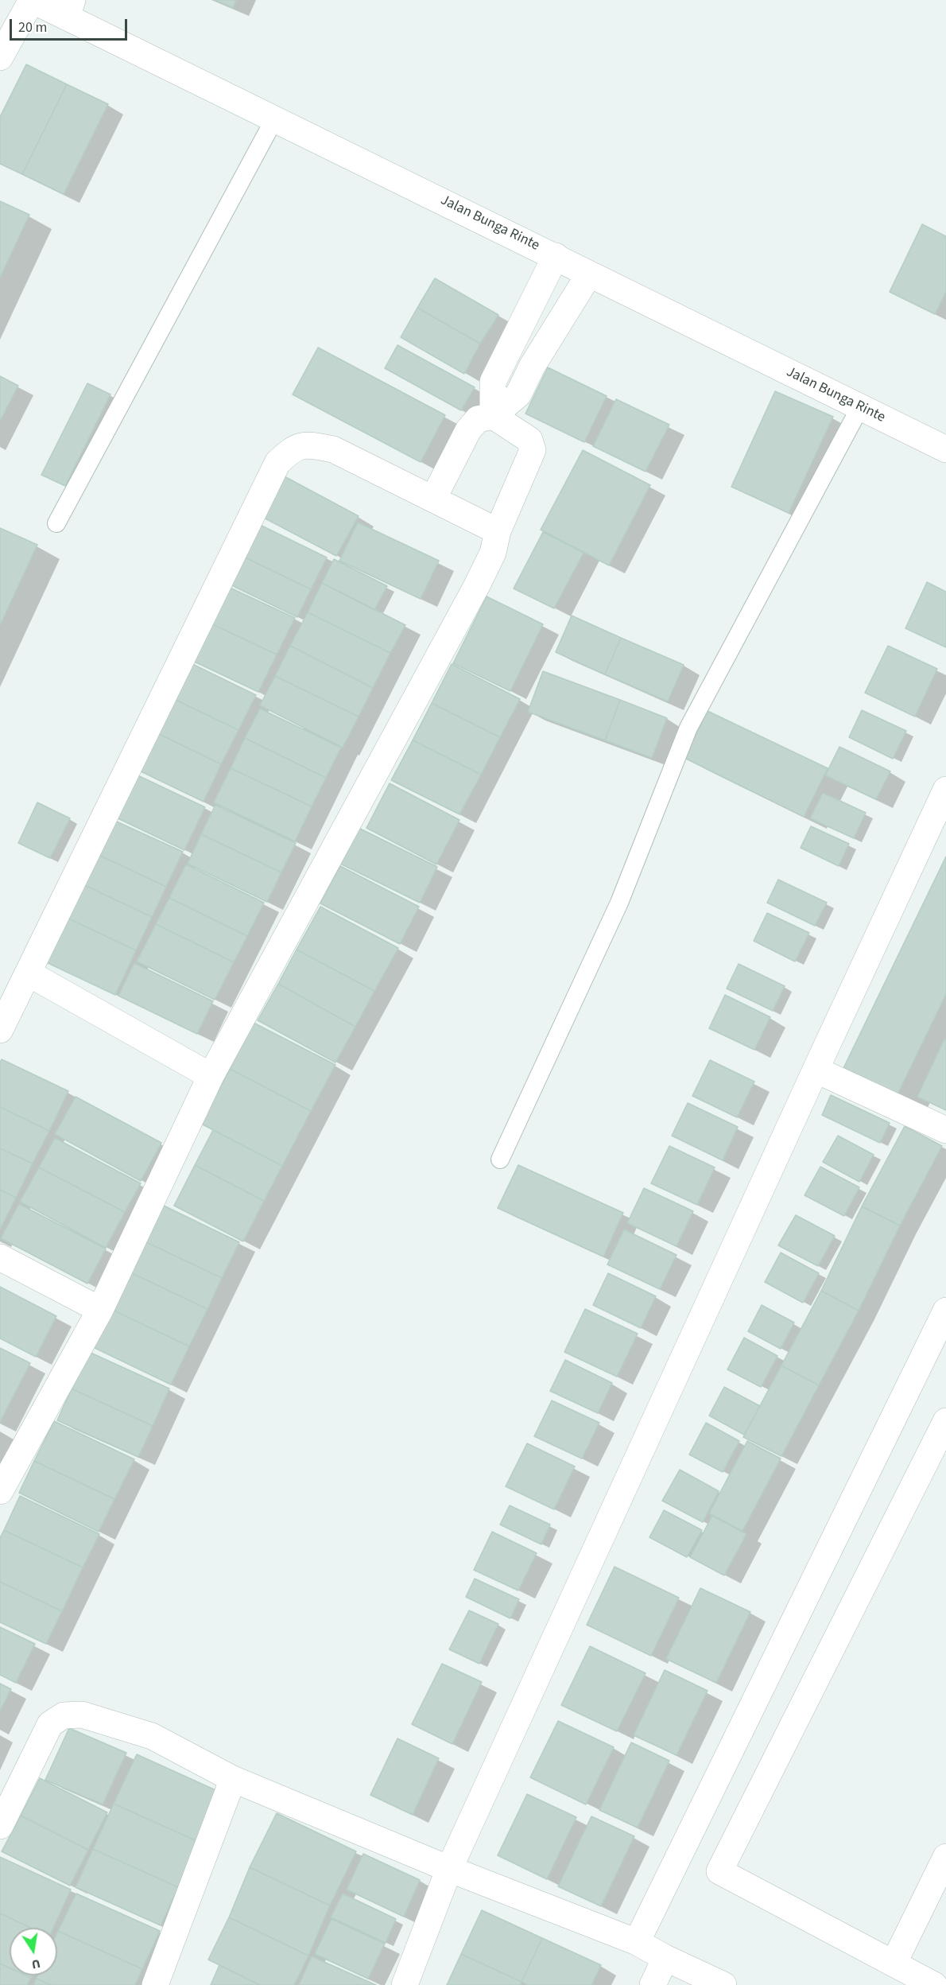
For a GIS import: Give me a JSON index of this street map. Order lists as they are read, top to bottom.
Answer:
{
  "streets": {
    "street": ["Jalan Bunga Rinte"]
  },
  "scale_bar": "20 m",
  "north": "bottom"
}
